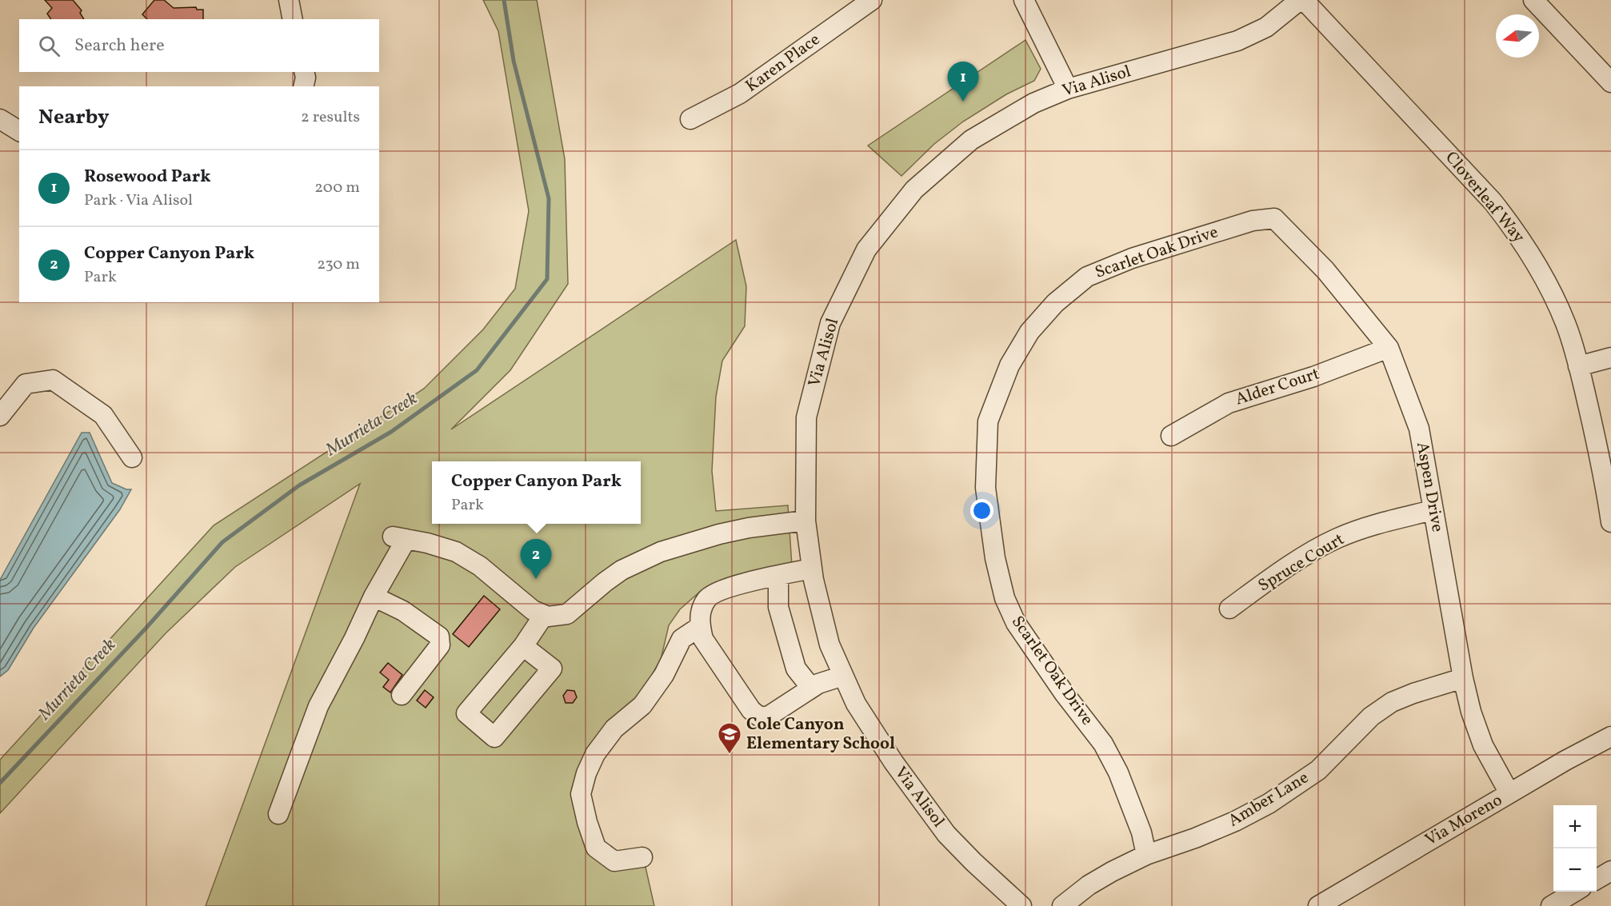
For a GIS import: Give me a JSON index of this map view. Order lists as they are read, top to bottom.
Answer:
{
  "streets": {
    "street": [
      "Karen Place",
      "Via Alisol",
      "Cloverleaf Way",
      "Scarlet Oak Drive",
      "Alder Court",
      "Aspen Drive",
      "Spruce Court",
      "Amber Lane",
      "Via Moreno"
    ]
  },
  "crossings": [
    ["Scarlet Oak Drive", "Aspen Drive"],
    ["Scarlet Oak Drive", "Amber Lane"],
    ["Alder Court", "Aspen Drive"],
    ["Aspen Drive", "Spruce Court"],
    ["Aspen Drive", "Amber Lane"],
    ["Aspen Drive", "Via Moreno"]
  ],
  "water": ["Murrieta Creek"],
  "places": {
    "school or university": ["Cole Canyon Elementary School"]
  },
  "north": "left",
  "page": {
    "search": "Search here",
    "pins": ["1", "2"],
    "heading": ["Nearby", "2 results"],
    "list": [
      {
        "mark": "1",
        "name": "Rosewood Park",
        "note": "Park · Via Alisol",
        "value": "200 m"
      },
      {
        "mark": "2",
        "name": "Copper Canyon Park",
        "note": "Park",
        "value": "230 m"
      }
    ],
    "popup": ["Copper Canyon Park", "Park"],
    "map_buttons": ["+", "−"]
  }
}
